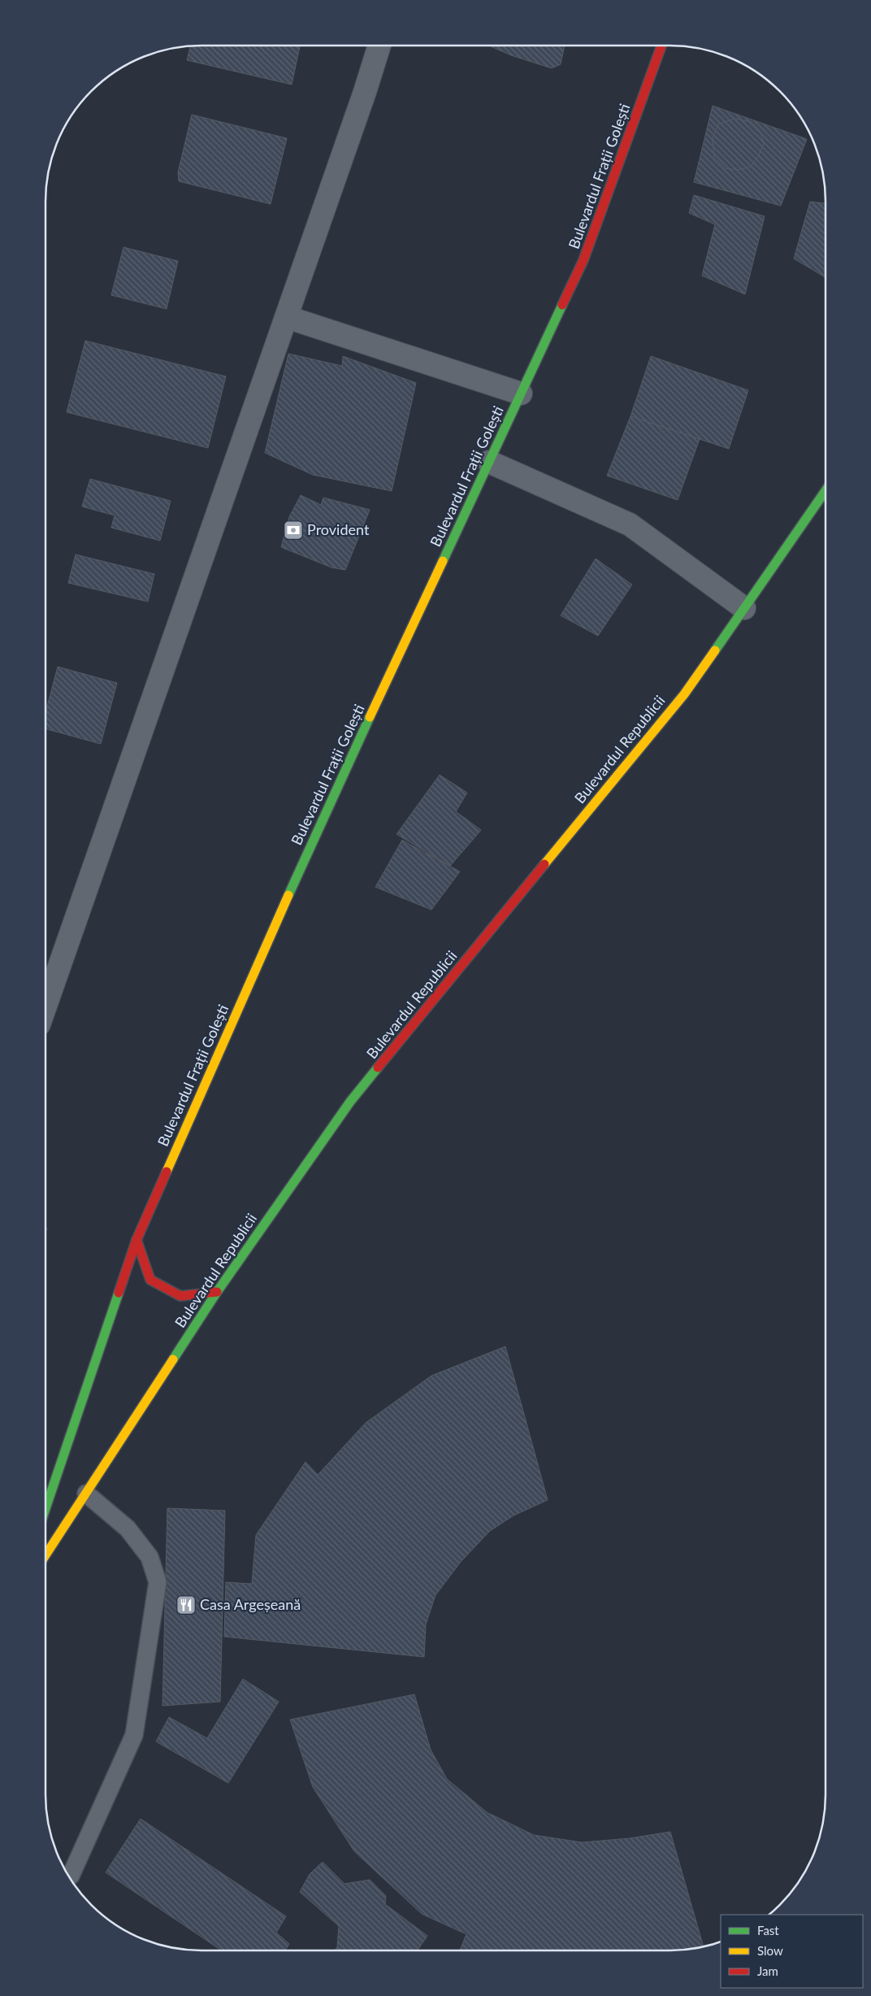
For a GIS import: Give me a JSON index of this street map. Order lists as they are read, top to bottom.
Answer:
{
  "streets": {
    "main road": ["Bulevardul Frații Golești", "Bulevardul Republicii"]
  },
  "places": {
    "bank": ["Provident"],
    "restaurant": ["Casa Argeșeană"]
  },
  "legend": ["Fast", "Slow", "Jam"]
}
